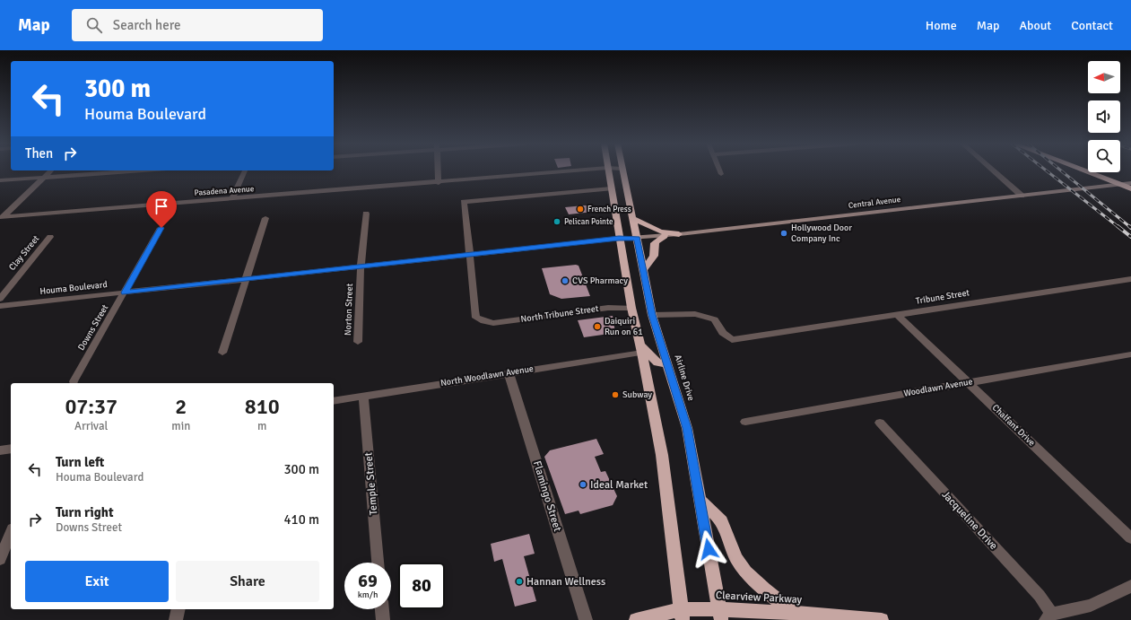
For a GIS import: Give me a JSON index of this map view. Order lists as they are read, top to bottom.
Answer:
{
  "streets": {
    "highway": ["Airline Drive", "Clearview Parkway"],
    "main road": ["Central Avenue"],
    "street": [
      "Pasadena Avenue",
      "Clay Street",
      "Houma Boulevard",
      "Tribune Street",
      "Norton Street",
      "North Tribune Street",
      "Downs Street",
      "North Woodlawn Avenue",
      "Woodlawn Avenue",
      "Chalfant Drive",
      "Temple Street",
      "Flamingo Street",
      "Jacqueline Drive"
    ]
  },
  "crossings": [
    ["Central Avenue", "Houma Boulevard"],
    ["Central Avenue", "Airline Drive"],
    ["Houma Boulevard", "Norton Street"],
    ["Houma Boulevard", "North Tribune Street"],
    ["Houma Boulevard", "Downs Street"],
    ["Tribune Street", "Airline Drive"],
    ["Tribune Street", "Chalfant Drive"],
    ["North Woodlawn Avenue", "Temple Street"],
    ["North Woodlawn Avenue", "Flamingo Street"],
    ["Airline Drive", "Clearview Parkway"],
    ["Woodlawn Avenue", "Chalfant Drive"]
  ],
  "places": [
    "French Press",
    "Pelican Pointe",
    "Hollywood Door Company Inc",
    "CVS Pharmacy",
    "Daiquiri Run on 61",
    "Subway",
    "Ideal Market",
    "Hannan Wellness"
  ],
  "north": "left",
  "page": {
    "header": "Map",
    "search": "Search here",
    "nav": [
      "Home",
      "Map",
      "About",
      "Contact"
    ],
    "turn": ["300 m", "Houma Boulevard"],
    "then": "Then",
    "eta": [
      "07:37",
      "Arrival",
      "2",
      "min",
      "810",
      "m"
    ],
    "list": [
      {
        "name": "Turn left",
        "note": "Houma Boulevard",
        "value": "300 m"
      },
      {
        "name": "Turn right",
        "note": "Downs Street",
        "value": "410 m"
      }
    ],
    "buttons": ["Exit", "Share"],
    "speed": "69 km/h",
    "limit": "80"
  }
}
